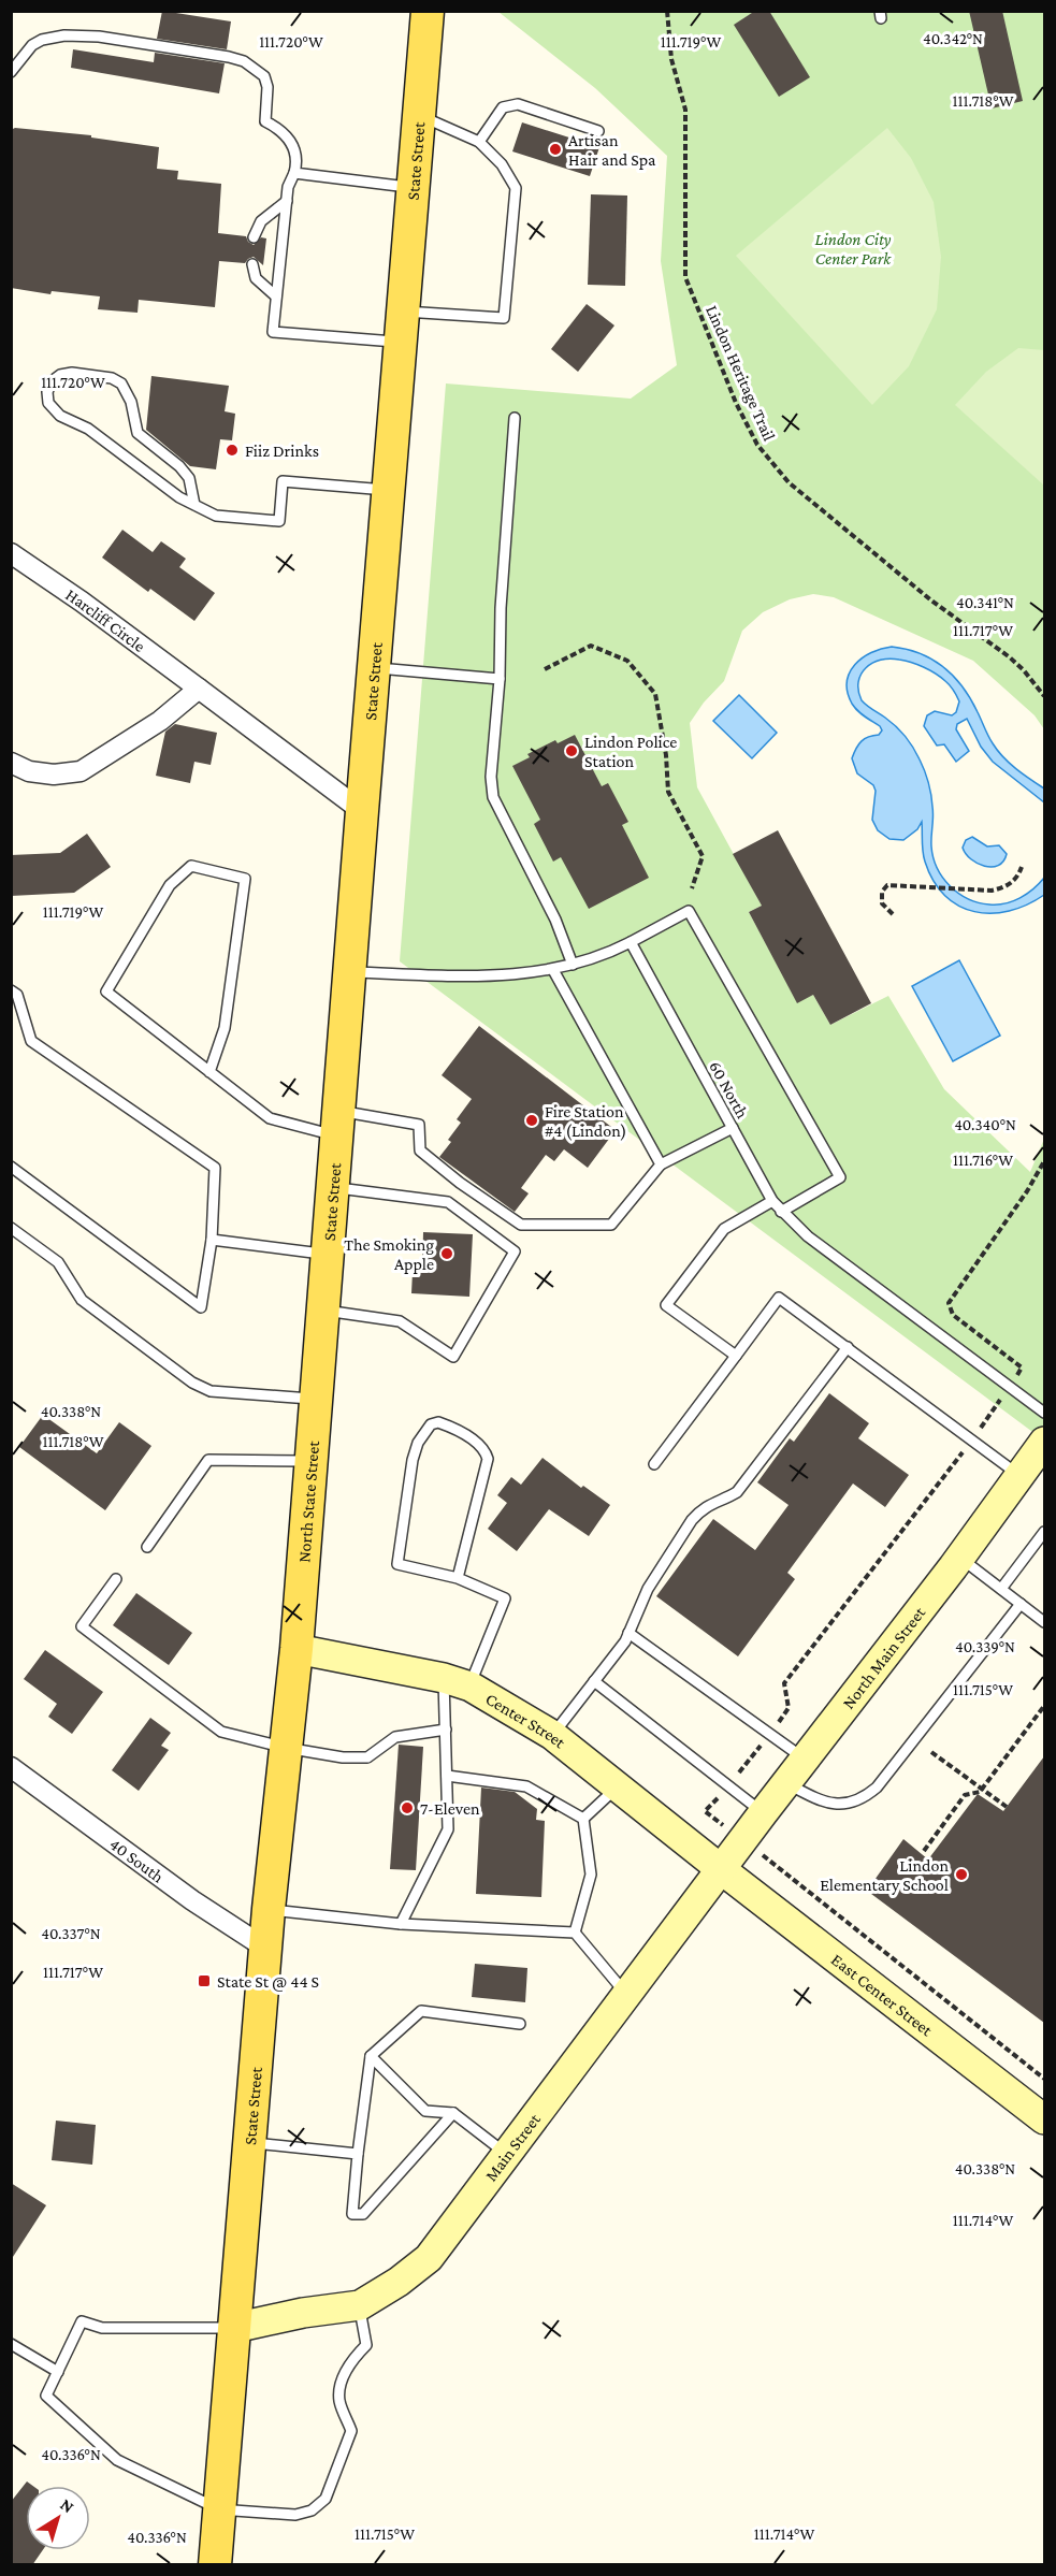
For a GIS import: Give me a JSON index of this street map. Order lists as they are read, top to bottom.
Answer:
{
  "streets": {
    "main road": ["State Street", "North State Street"],
    "street": [
      "Harcliff Circle",
      "North Main Street",
      "Center Street",
      "40 South",
      "East Center Street",
      "Main Street"
    ],
    "lane": ["60 North"],
    "path": ["Lindon Heritage Trail"]
  },
  "crossings": [
    ["State Street", "Harcliff Circle"],
    ["State Street", "North State Street"],
    ["State Street", "Center Street"],
    ["State Street", "40 South"],
    ["State Street", "Main Street"],
    ["North State Street", "Center Street"],
    ["North Main Street", "Center Street"],
    ["North Main Street", "East Center Street"],
    ["North Main Street", "Main Street"],
    ["Center Street", "East Center Street"],
    ["Center Street", "Main Street"],
    ["East Center Street", "Main Street"]
  ],
  "parks": ["Lindon City Center Park"],
  "places": {
    "other": [
      "Artisan Hair and Spa",
      "Fiiz Drinks",
      "Lindon Police Station",
      "Fire Station #4 (Lindon)",
      "The Smoking Apple",
      "7-Eleven",
      "Lindon Elementary School"
    ],
    "transit": ["State St @ 44 S"]
  },
  "north": "top right",
  "coordinates": [
    "40.342°N",
    "111.720°W",
    "111.719°W",
    "111.718°W",
    "40.341°N",
    "111.717°W",
    "40.340°N",
    "111.716°W",
    "40.338°N",
    "40.339°N",
    "111.715°W",
    "40.337°N",
    "111.714°W",
    "40.336°N"
  ]
}
